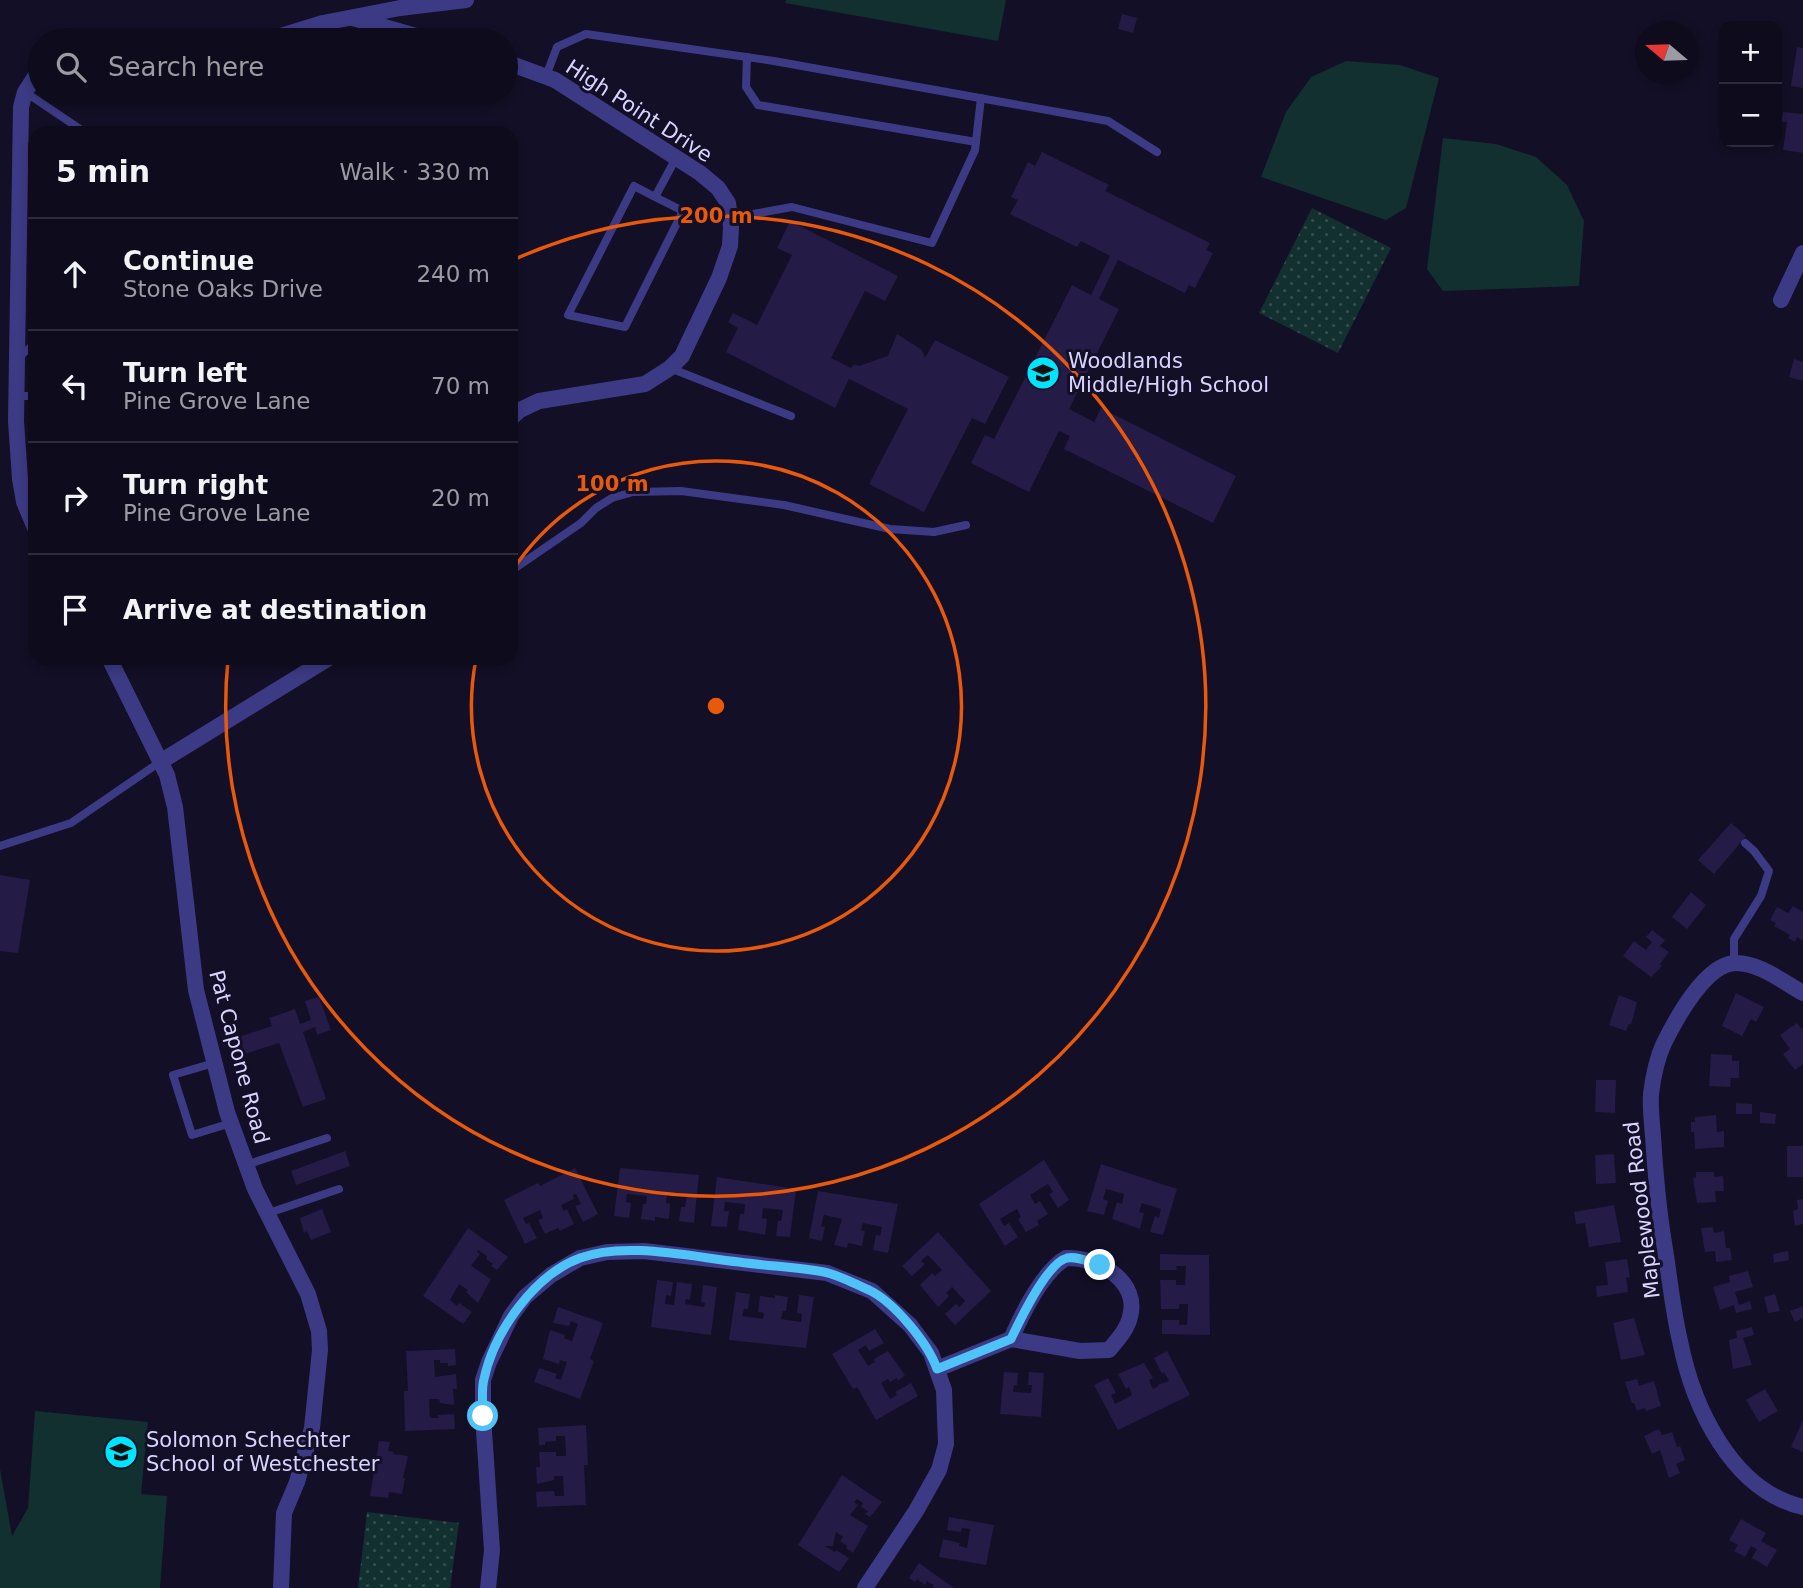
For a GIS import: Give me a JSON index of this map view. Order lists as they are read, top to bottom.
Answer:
{
  "streets": {
    "street": ["High Point Drive", "Pat Capone Road", "Maplewood Road"]
  },
  "places": {
    "school or university": ["Woodlands Middle/High School", "Solomon Schechter School of Westchester"]
  },
  "north": "left",
  "page": {
    "map_buttons": ["+", "−"],
    "search": "Search here",
    "heading": ["5 min", "Walk · 330 m"],
    "list": [
      ["Continue", "Stone Oaks Drive", "240 m"],
      ["Turn left", "Pine Grove Lane", "70 m"],
      ["Turn right", "Pine Grove Lane", "20 m"],
      "Arrive at destination"
    ]
  },
  "rings": ["200 m", "100 m"]
}
